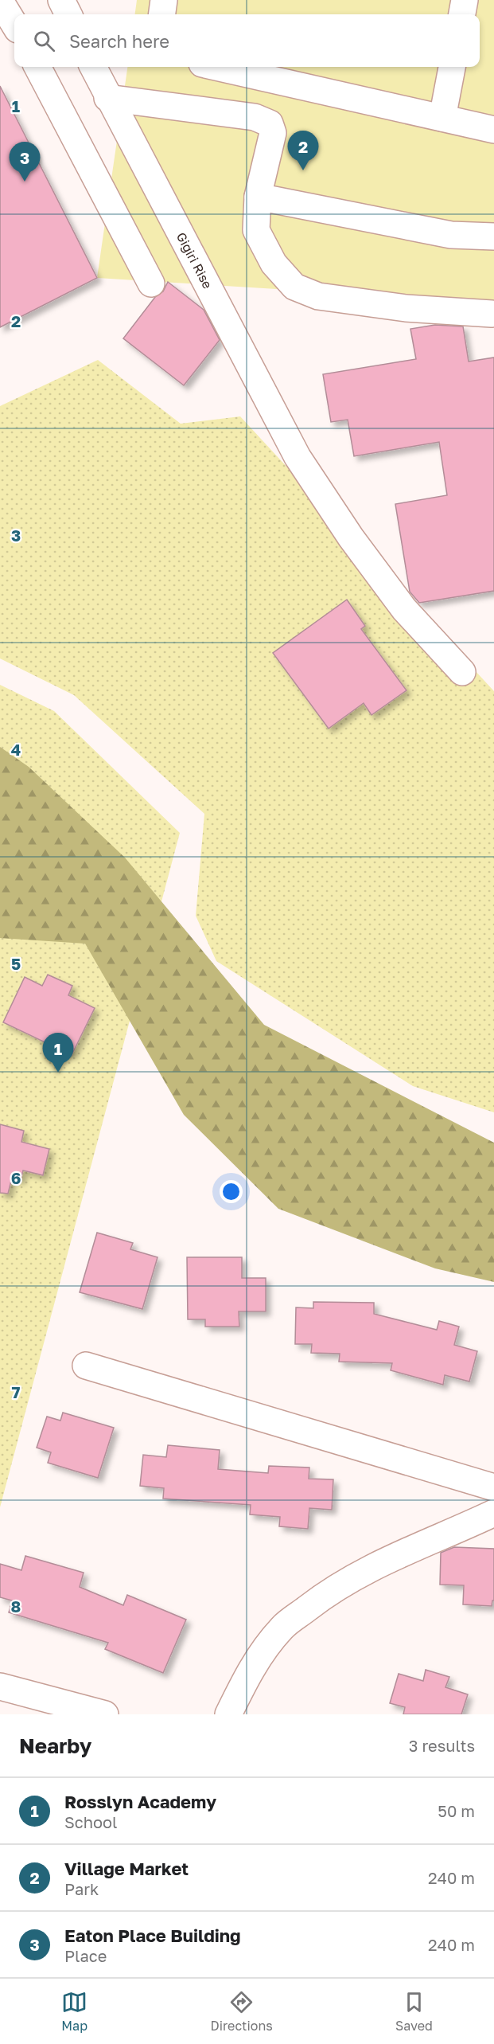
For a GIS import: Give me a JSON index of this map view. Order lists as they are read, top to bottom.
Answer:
{
  "streets": {
    "street": ["Gigiri Rise"]
  },
  "page": {
    "search": "Search here",
    "pins": ["2", "3", "1"],
    "heading": ["Nearby", "3 results"],
    "list": [
      {
        "mark": "1",
        "name": "Rosslyn Academy",
        "note": "School",
        "value": "50 m"
      },
      {
        "mark": "2",
        "name": "Village Market",
        "note": "Park",
        "value": "240 m"
      },
      {
        "mark": "3",
        "name": "Eaton Place Building",
        "note": "Place",
        "value": "240 m"
      }
    ],
    "nav": ["Map", "Directions", "Saved"]
  },
  "grid": {
    "rows": [
      "1",
      "2",
      "3",
      "4",
      "5",
      "6",
      "7",
      "8"
    ]
  }
}
